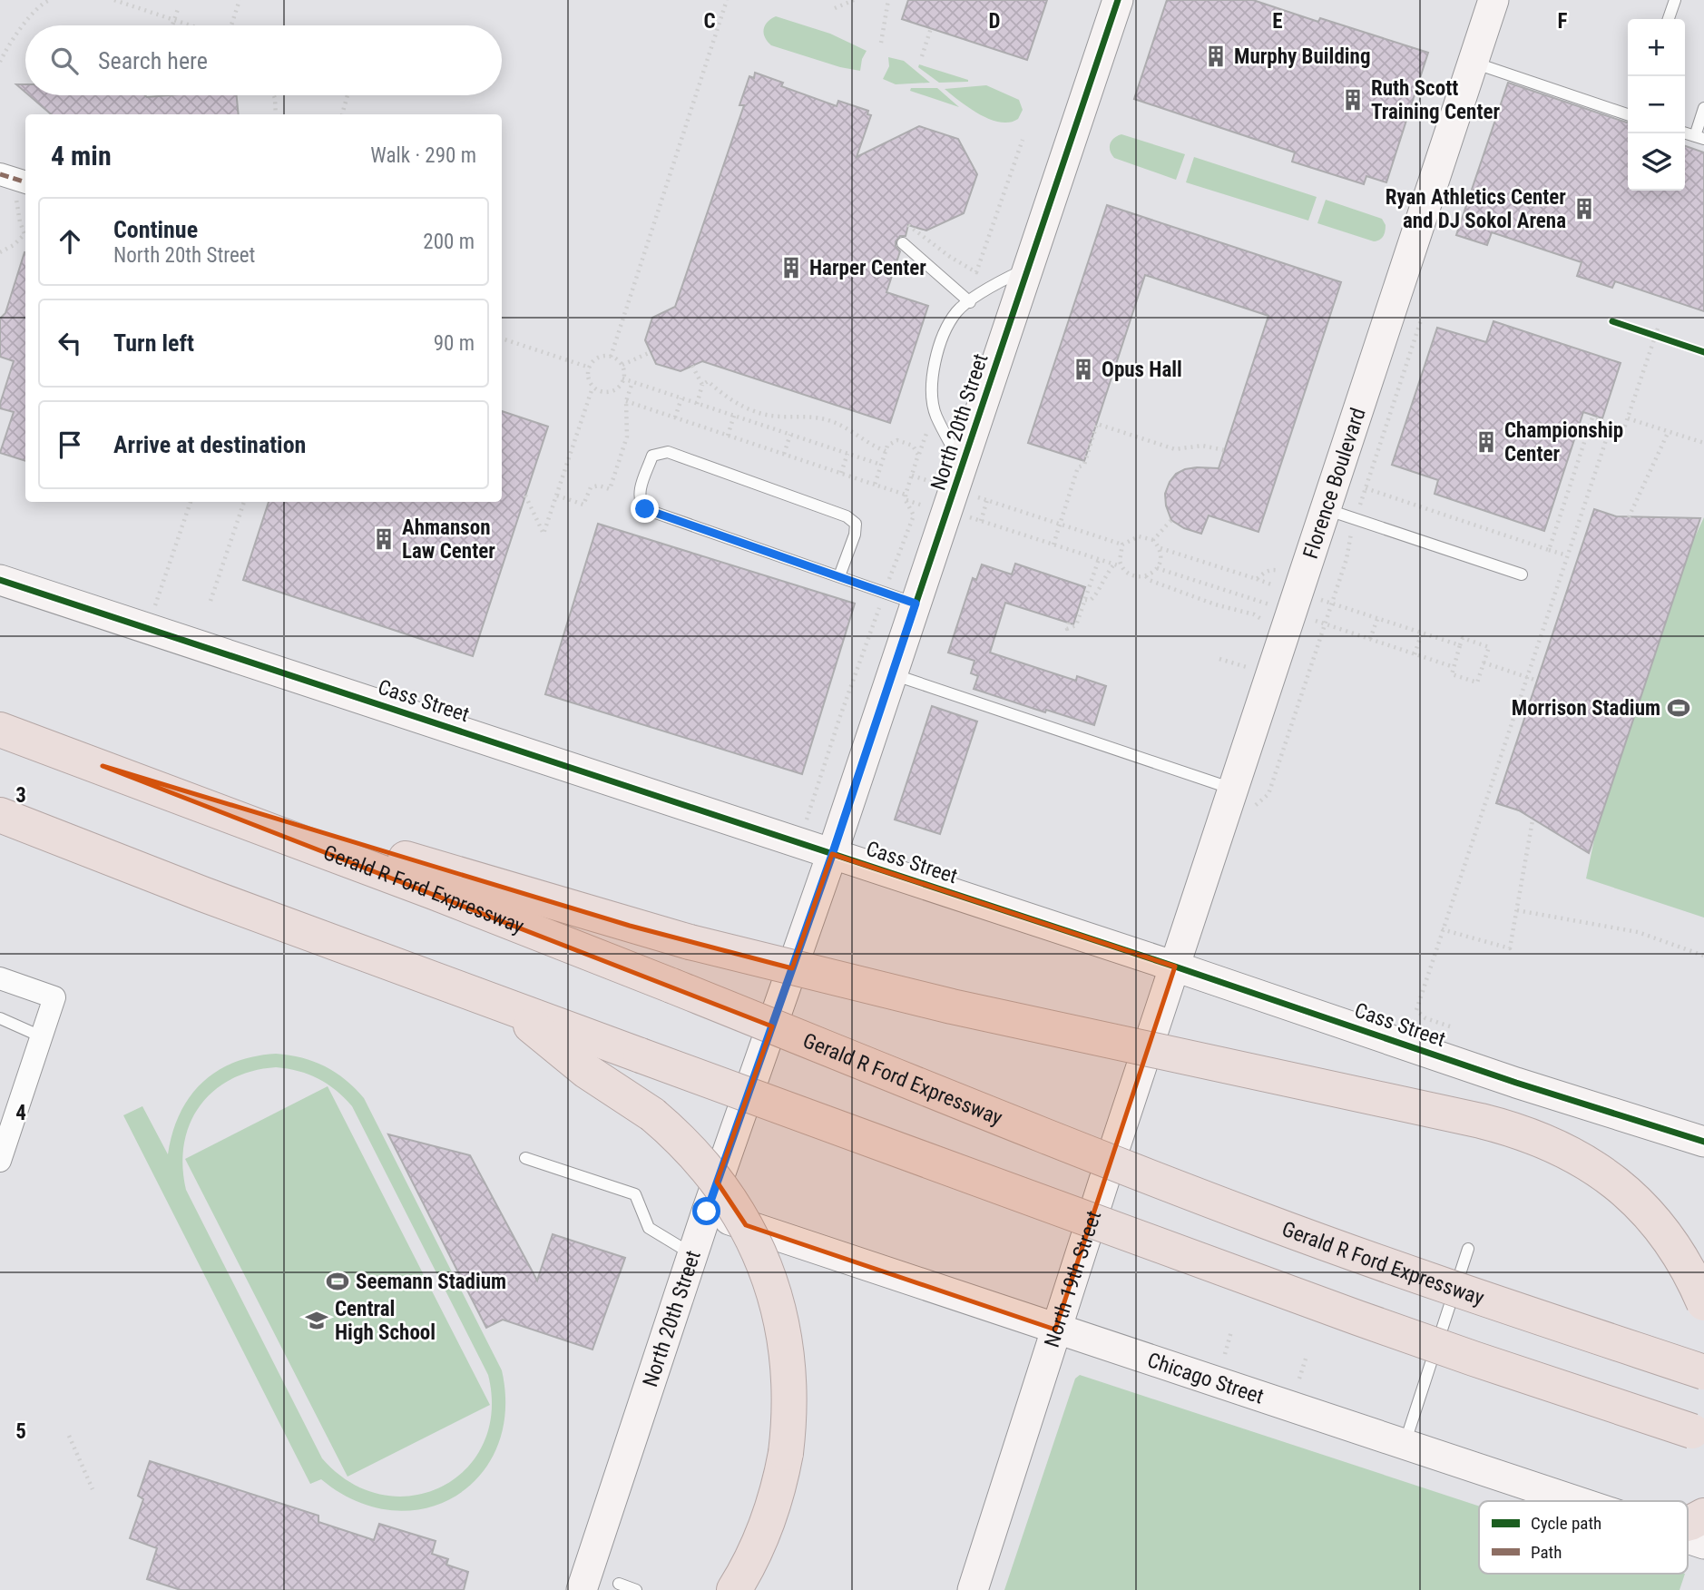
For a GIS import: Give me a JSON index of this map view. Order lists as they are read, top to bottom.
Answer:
{
  "streets": {
    "highway": ["Gerald R Ford Expressway"],
    "main road": [
      "North 20th Street",
      "Florence Boulevard",
      "Cass Street",
      "North 19th Street",
      "Chicago Street"
    ]
  },
  "crossings": [
    ["North 20th Street", "Cass Street"],
    ["North 20th Street", "Chicago Street"],
    ["Florence Boulevard", "Cass Street"],
    ["Florence Boulevard", "North 19th Street"],
    ["Cass Street", "North 19th Street"],
    ["North 19th Street", "Chicago Street"]
  ],
  "places": {
    "building": [
      "Murphy Building",
      "Ruth Scott Training Center",
      "Ryan Athletics Center and DJ Sokol Arena",
      "Harper Center",
      "Opus Hall",
      "Championship Center",
      "Ahmanson Law Center"
    ],
    "sports": ["Morrison Stadium", "Seemann Stadium"],
    "school or university": ["Central High School"]
  },
  "legend": ["Cycle path", "Path"],
  "page": {
    "map_buttons": ["+", "−"],
    "search": "Search here",
    "heading": ["4 min", "Walk · 290 m"],
    "list": [
      ["Continue", "North 20th Street", "200 m"],
      ["Turn left", "90 m"],
      "Arrive at destination"
    ]
  },
  "grid": {
    "columns": [
      "C",
      "D",
      "E",
      "F"
    ],
    "rows": ["3", "4", "5"]
  }
}
